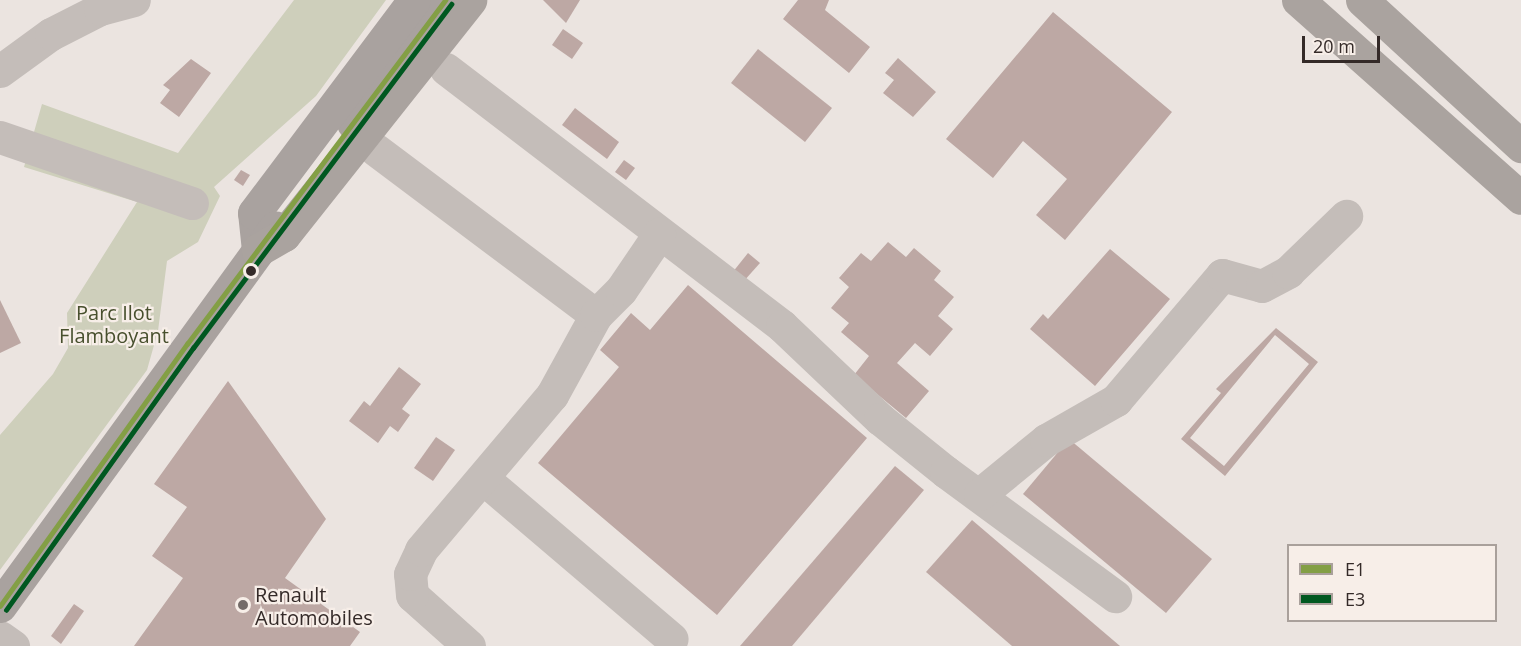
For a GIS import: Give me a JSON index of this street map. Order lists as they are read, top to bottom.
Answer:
{
  "parks": ["Parc Ilot Flamboyant"],
  "places": ["Renault Automobiles"],
  "lines": ["transit line E1", "transit line E3"],
  "legend": ["E1", "E3"],
  "scale_bar": "20 m"
}
